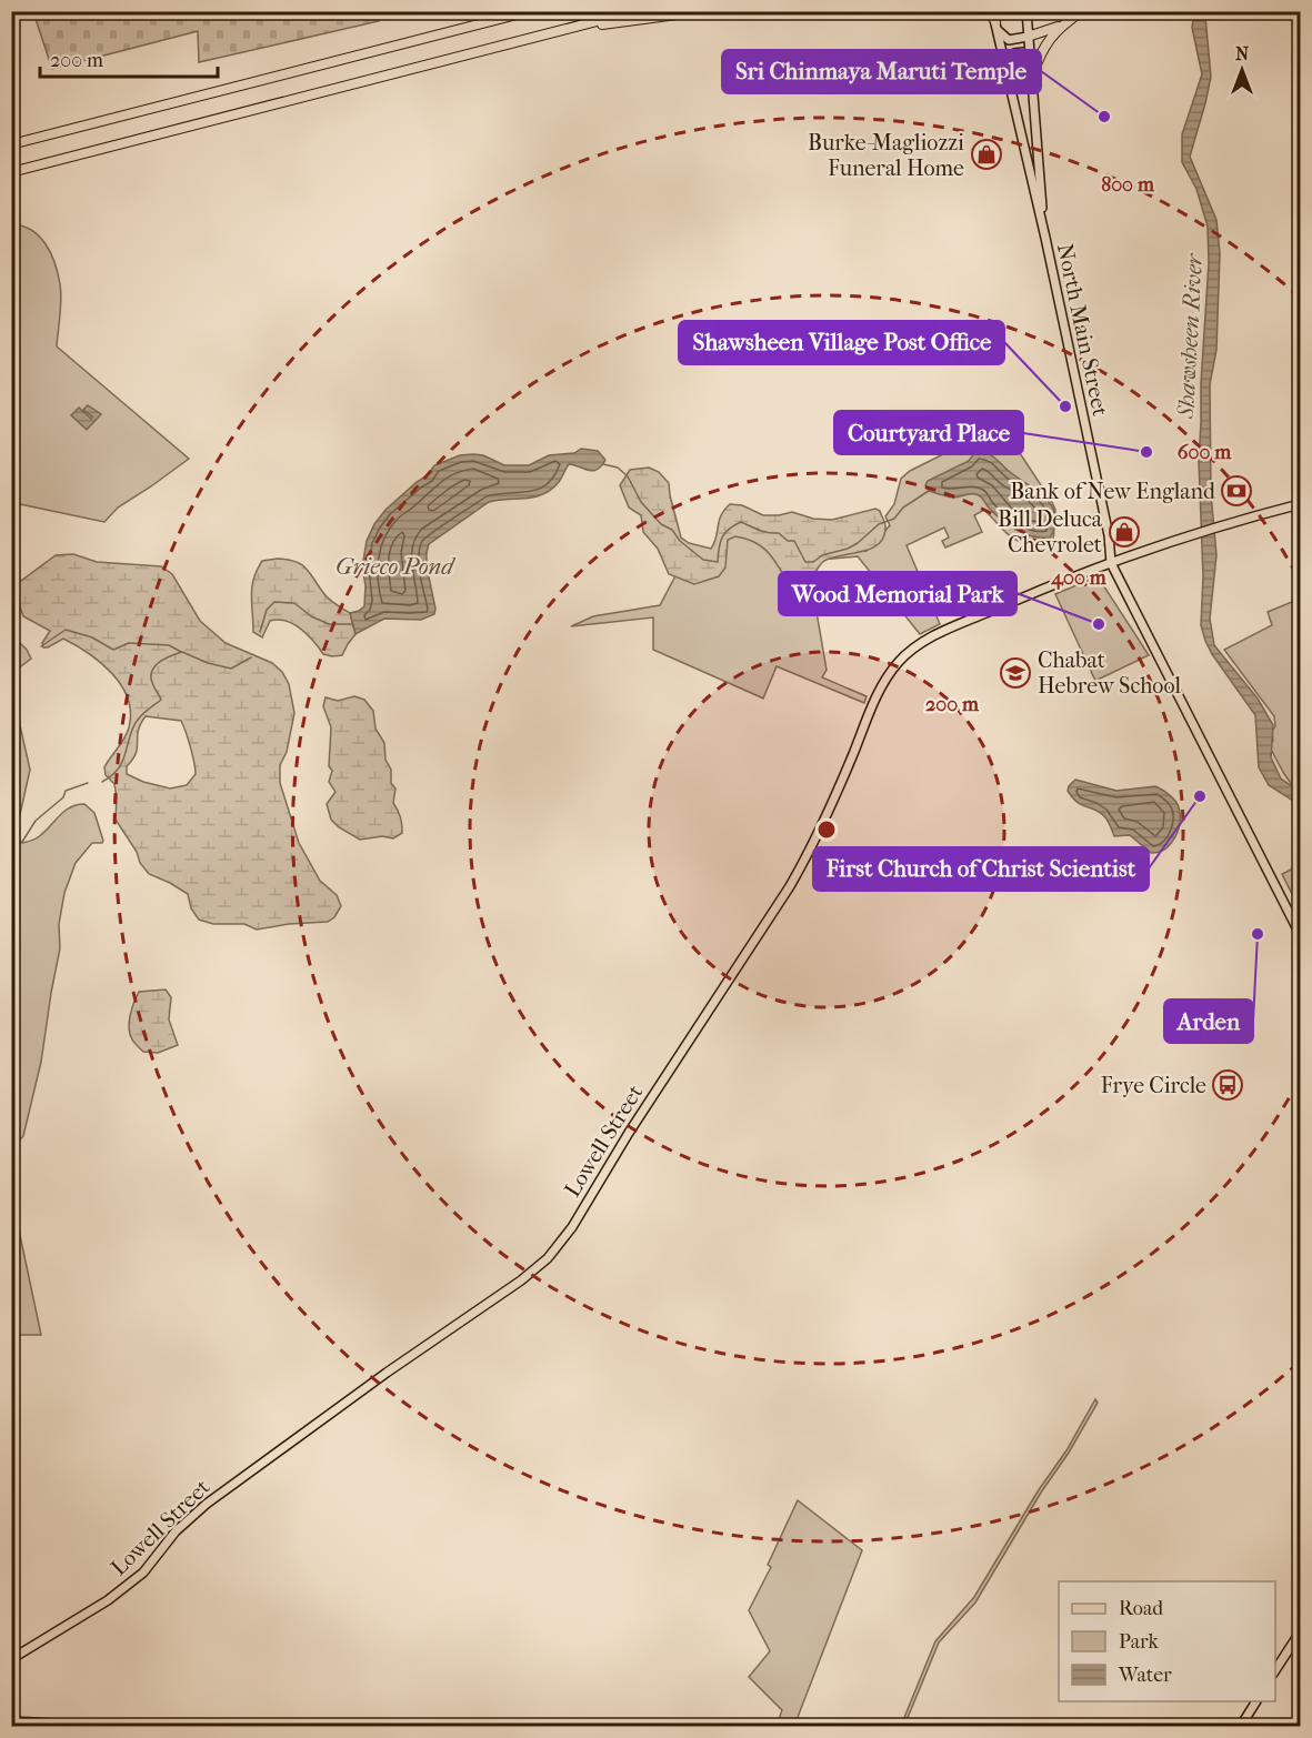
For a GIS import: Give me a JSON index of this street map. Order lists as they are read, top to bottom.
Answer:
{
  "streets": {
    "main road": ["North Main Street", "Lowell Street"]
  },
  "crossings": [
    ["North Main Street", "Lowell Street"]
  ],
  "water": ["Shawsheen River", "Grieco Pond"],
  "places": {
    "other": [
      "Sri Chinmaya Maruti Temple",
      "Shawsheen Village Post Office",
      "Courtyard Place",
      "Wood Memorial Park",
      "First Church of Christ Scientist",
      "Arden"
    ],
    "shop": ["Burke-Magliozzi Funeral Home", "Bill Deluca Chevrolet"],
    "bank": ["Bank of New England"],
    "school or university": ["Chabat Hebrew School"],
    "bus stop": ["Frye Circle"]
  },
  "legend": ["Road", "Park", "Water"],
  "scale_bar": "200 m",
  "north": "top",
  "rings": [
    "800 m",
    "600 m",
    "400 m",
    "200 m"
  ]
}
